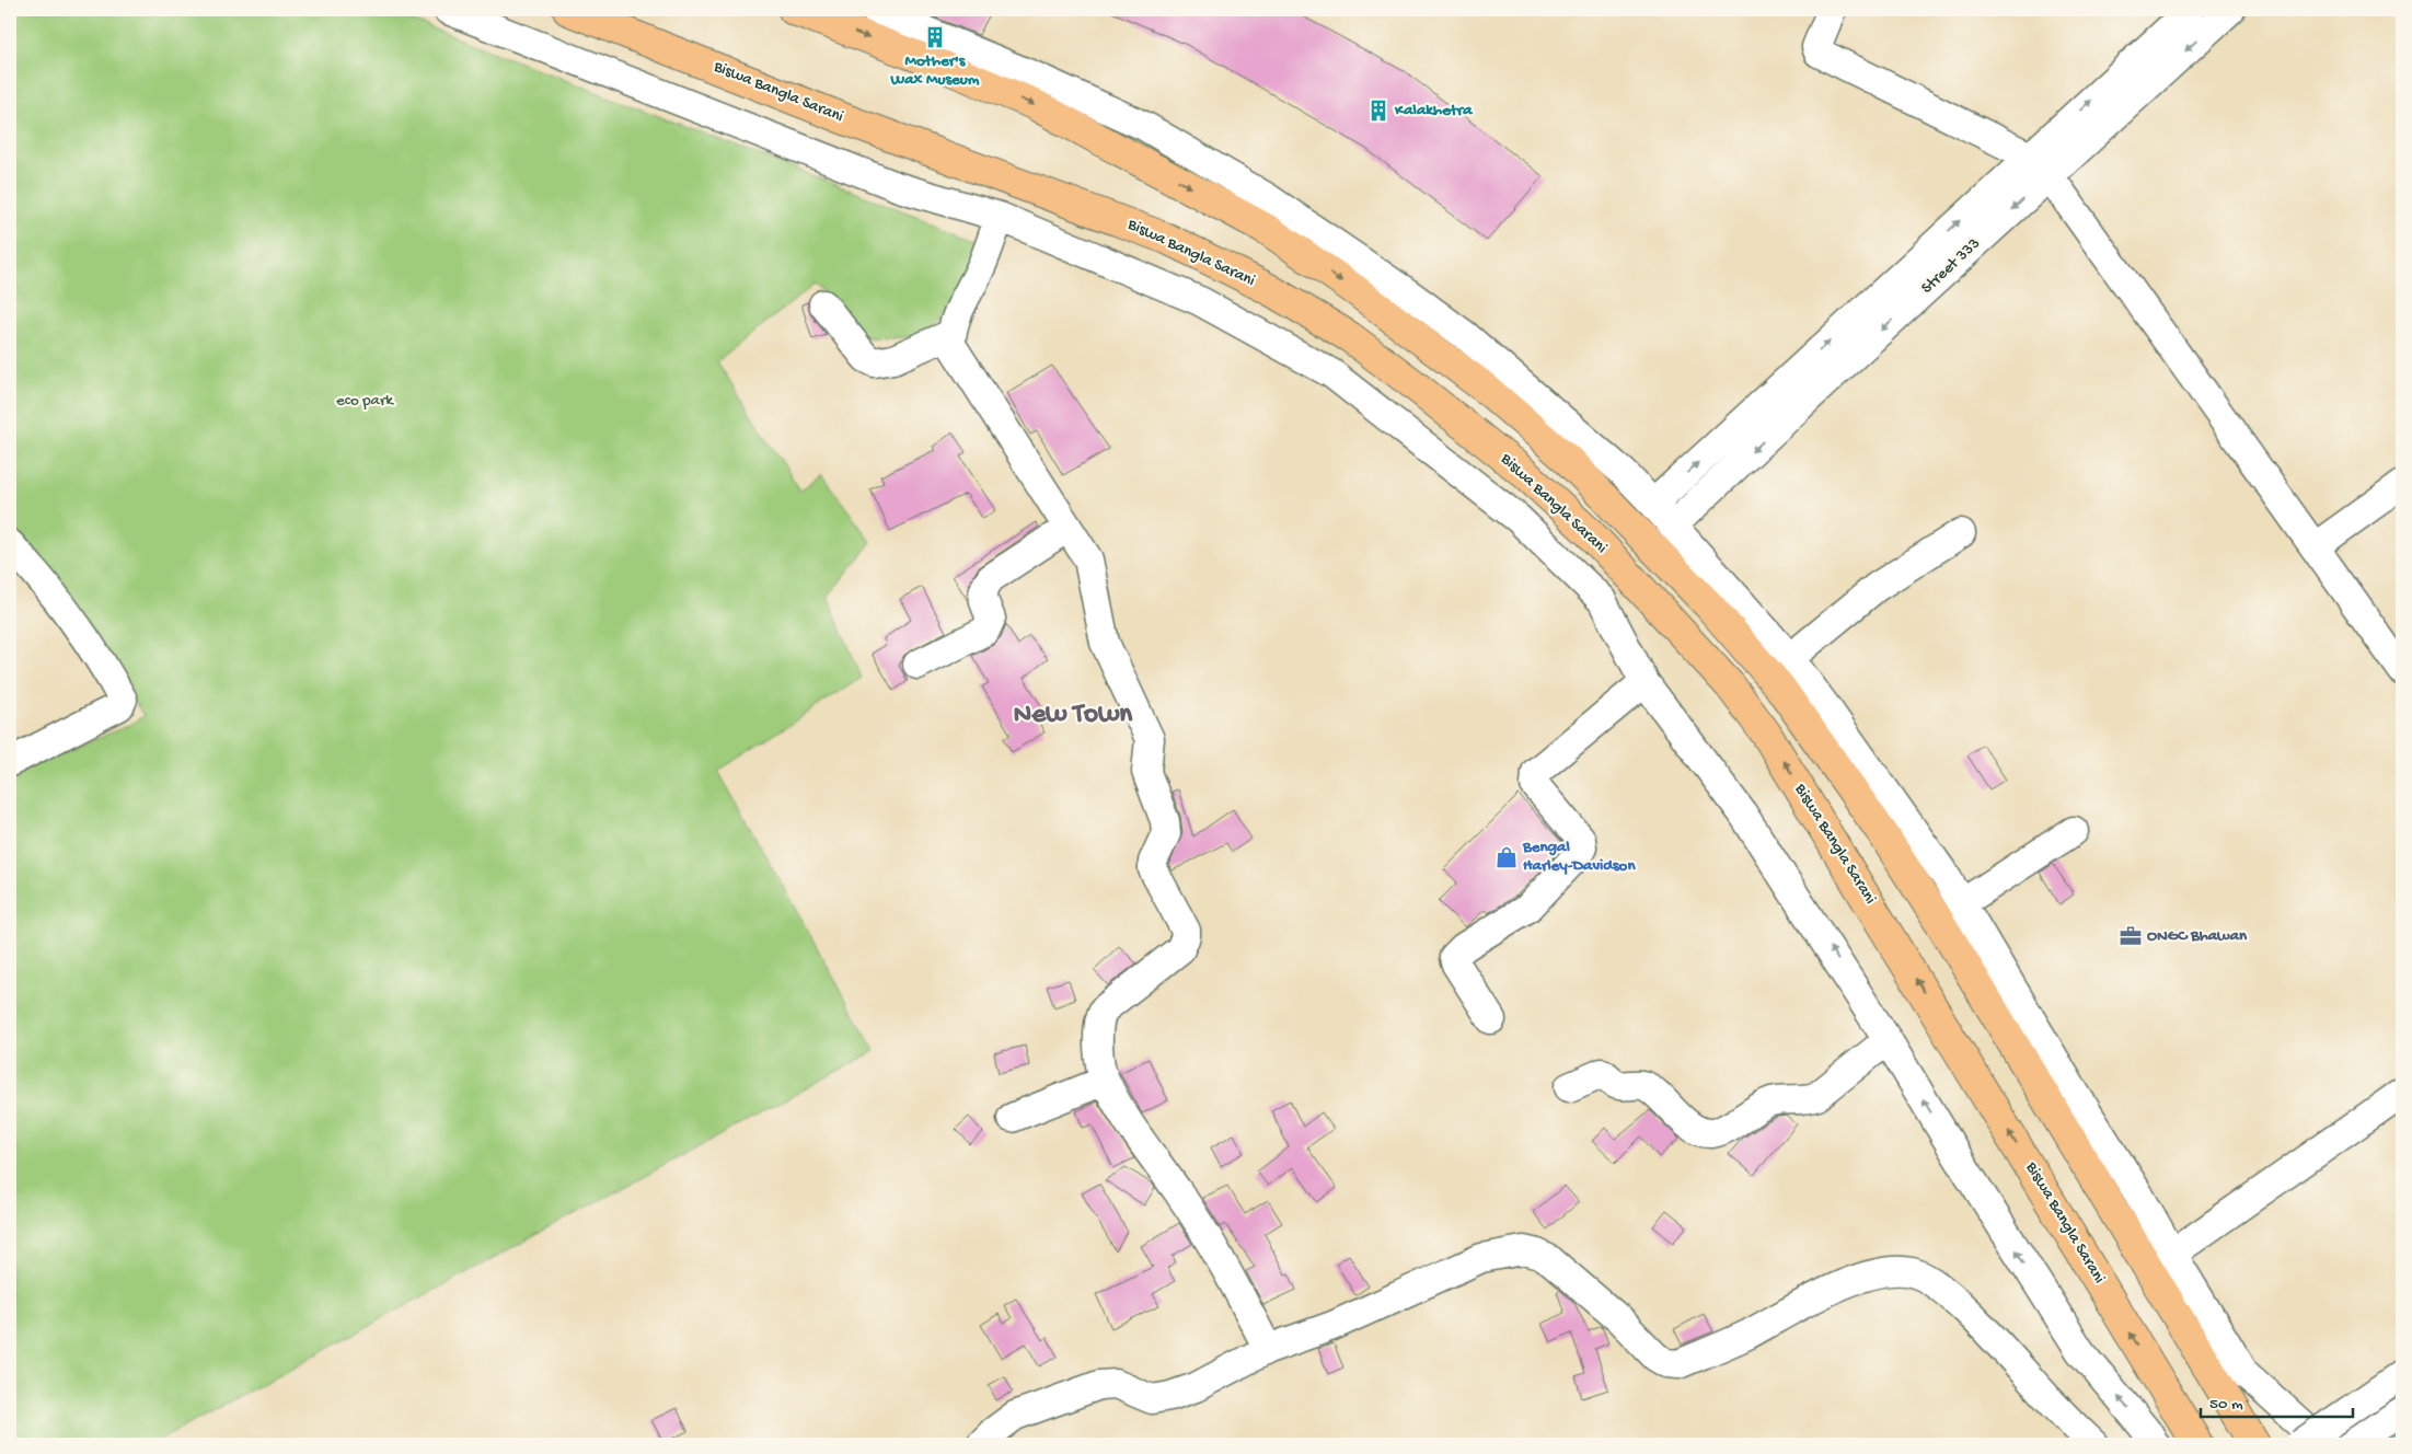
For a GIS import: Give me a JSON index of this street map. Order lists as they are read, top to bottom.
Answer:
{
  "streets": {
    "main road": ["Biswa Bangla Sarani"],
    "street": ["Street 333"]
  },
  "districts": ["New Town"],
  "parks": ["eco park"],
  "places": {
    "building": ["Mother's Wax Museum", "Kalakhetra"],
    "shop": ["Bengal Harley-Davidson"],
    "office": ["ONGC Bhawan"]
  },
  "scale_bar": "50 m"
}
